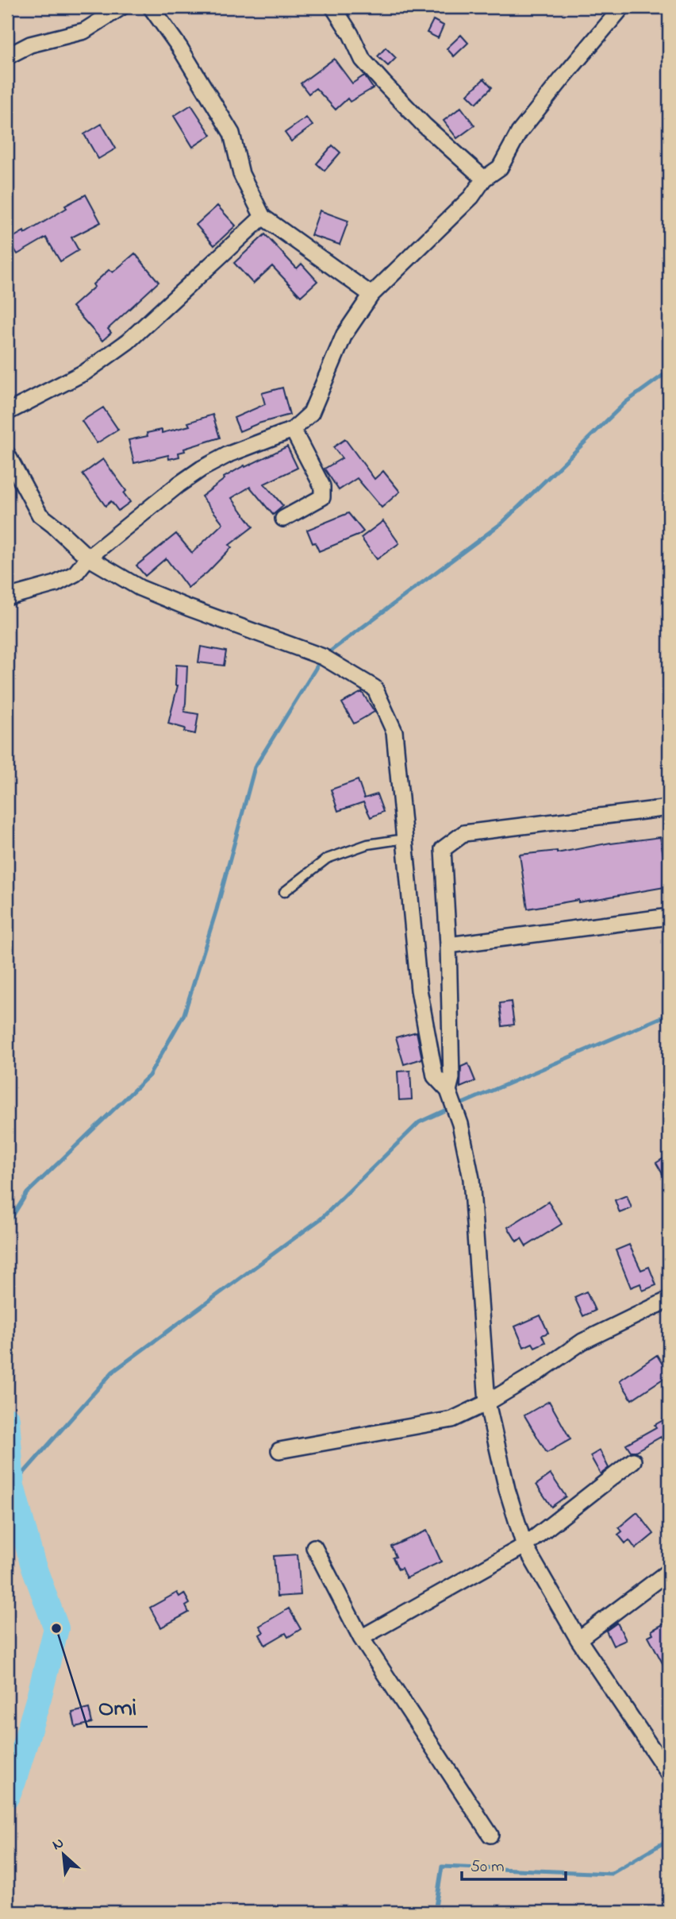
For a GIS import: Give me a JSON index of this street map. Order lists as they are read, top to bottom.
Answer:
{
  "places": ["Omi"],
  "scale_bar": "50 m",
  "north": "top left"
}
